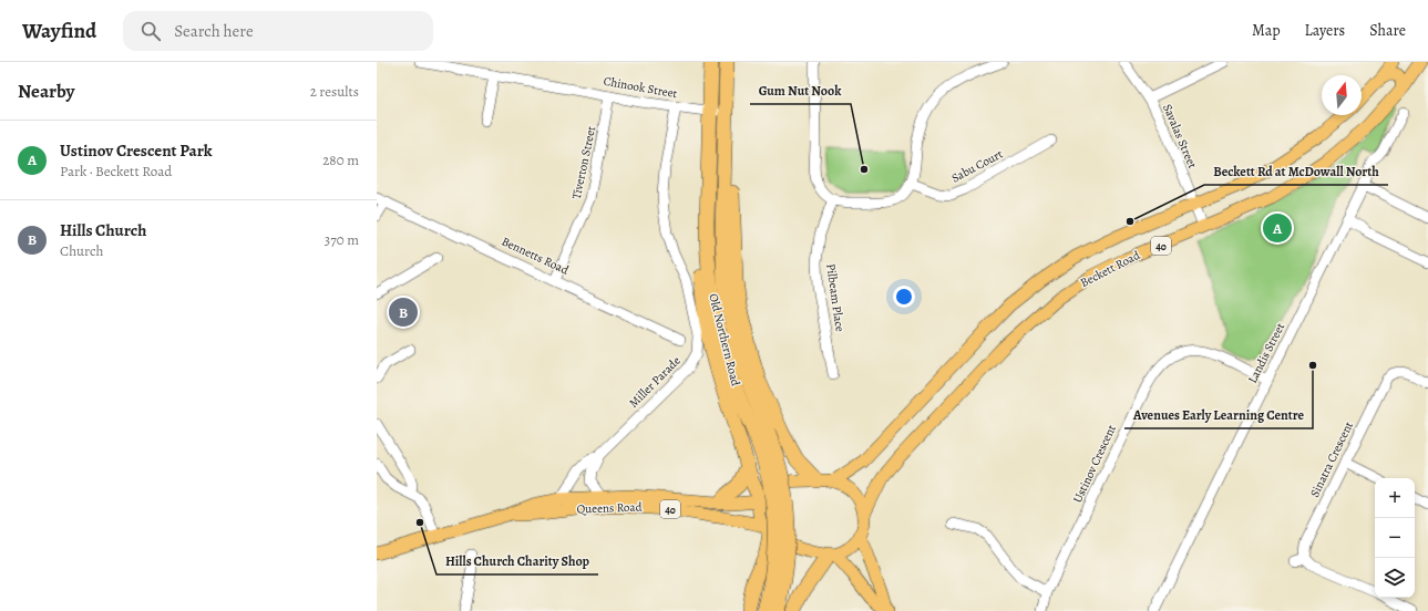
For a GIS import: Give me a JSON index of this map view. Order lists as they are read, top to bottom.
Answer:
{
  "streets": {
    "highway": ["Old Northern Road"],
    "main road": ["40", "Beckett Road", "Queens Road"],
    "street": [
      "Chinook Street",
      "Savalas Street",
      "Tiverton Street",
      "Sabu Court",
      "Bennetts Road",
      "Pilbeam Place",
      "Landis Street",
      "Miller Parade",
      "Sinatra Crescent",
      "Ustinov Crescent"
    ]
  },
  "crossings": [
    ["Chinook Street", "Tiverton Street"],
    ["Chinook Street", "Old Northern Road"],
    ["Chinook Street", "Miller Parade"],
    ["Savalas Street", "Beckett Road"],
    ["Tiverton Street", "Bennetts Road"],
    ["40", "Beckett Road"],
    ["40", "Queens Road"],
    ["Beckett Road", "Queens Road"],
    ["Landis Street", "Ustinov Crescent"],
    ["Miller Parade", "Queens Road"]
  ],
  "places": [
    "Gum Nut Nook",
    "Beckett Rd at McDowall North",
    "Avenues Early Learning Centre",
    "Hills Church Charity Shop"
  ],
  "north": "top",
  "page": {
    "header": "Wayfind",
    "search": "Search here",
    "nav": ["Map", "Layers", "Share"],
    "heading": ["Nearby", "2 results"],
    "list": [
      {
        "mark": "A",
        "name": "Ustinov Crescent Park",
        "note": "Park · Beckett Road",
        "value": "280 m"
      },
      {
        "mark": "B",
        "name": "Hills Church",
        "note": "Church",
        "value": "370 m"
      }
    ],
    "pins": ["A", "B"],
    "map_buttons": ["+", "−"]
  }
}
